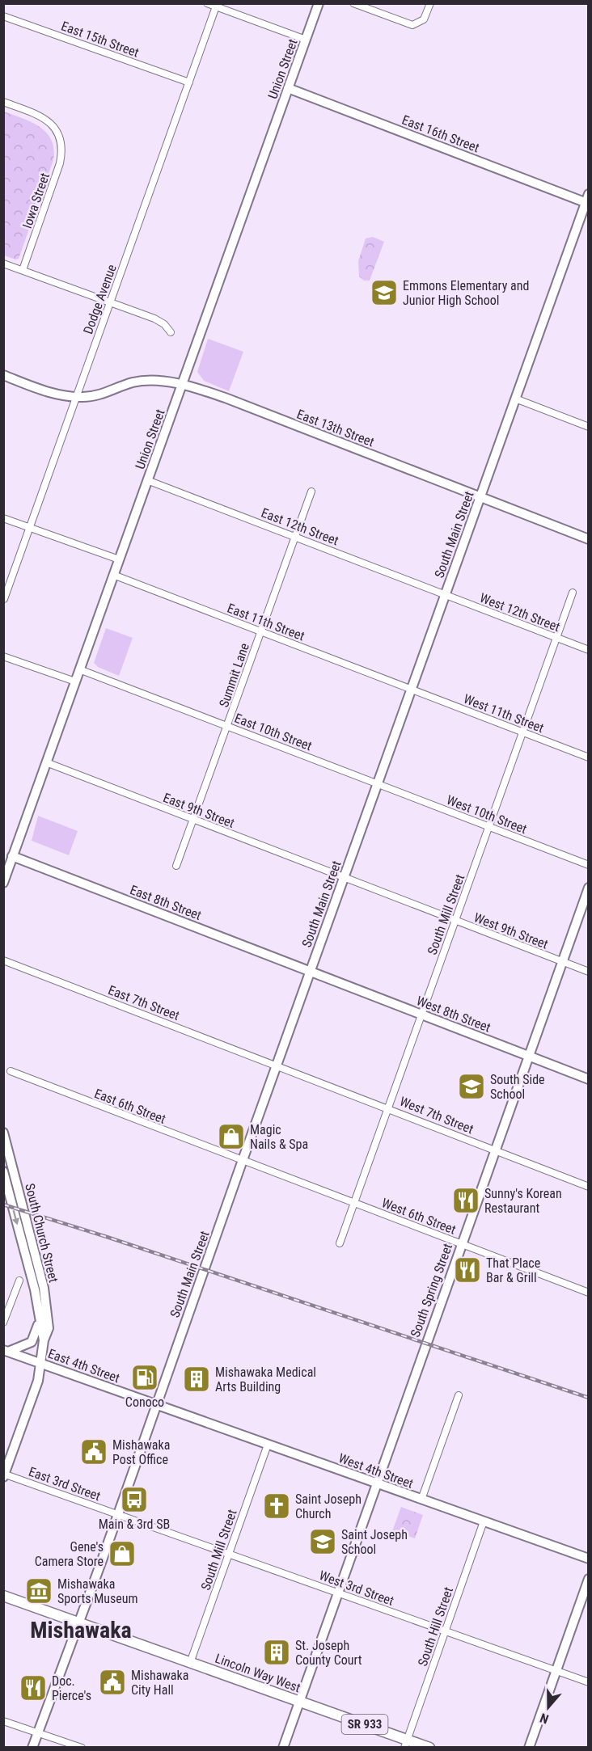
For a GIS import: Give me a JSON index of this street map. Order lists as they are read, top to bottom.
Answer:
{
  "streets": {
    "main road": ["Lincoln Way West", "SR 933"],
    "street": [
      "East 15th Street",
      "Union Street",
      "East 16th Street",
      "Iowa Street",
      "Dodge Avenue",
      "East 13th Street",
      "East 12th Street",
      "South Main Street",
      "West 12th Street",
      "East 11th Street",
      "Summit Lane",
      "West 11th Street",
      "East 10th Street",
      "East 9th Street",
      "West 10th Street",
      "East 8th Street",
      "South Mill Street",
      "West 9th Street",
      "East 7th Street",
      "West 8th Street",
      "East 6th Street",
      "West 7th Street",
      "West 6th Street",
      "South Church Street",
      "South Spring Street",
      "East 4th Street",
      "West 4th Street",
      "East 3rd Street",
      "West 3rd Street",
      "South Hill Street"
    ]
  },
  "crossings": [
    ["East 15th Street", "Dodge Avenue"],
    ["Union Street", "East 16th Street"],
    ["Union Street", "East 13th Street"],
    ["Union Street", "East 12th Street"],
    ["Union Street", "East 11th Street"],
    ["Union Street", "East 10th Street"],
    ["Union Street", "East 9th Street"],
    ["Union Street", "East 8th Street"],
    ["East 16th Street", "South Main Street"],
    ["East 13th Street", "South Main Street"],
    ["East 12th Street", "South Main Street"],
    ["East 12th Street", "West 12th Street"],
    ["East 12th Street", "Summit Lane"],
    ["South Main Street", "West 12th Street"],
    ["South Main Street", "East 11th Street"],
    ["South Main Street", "West 11th Street"],
    ["South Main Street", "East 10th Street"],
    ["South Main Street", "East 9th Street"],
    ["South Main Street", "West 10th Street"],
    ["South Main Street", "East 8th Street"],
    ["South Main Street", "West 9th Street"],
    ["South Main Street", "East 7th Street"],
    ["South Main Street", "West 8th Street"],
    ["South Main Street", "East 6th Street"],
    ["South Main Street", "West 7th Street"],
    ["South Main Street", "West 6th Street"],
    ["South Main Street", "East 4th Street"],
    ["South Main Street", "West 4th Street"],
    ["South Main Street", "East 3rd Street"],
    ["South Main Street", "West 3rd Street"],
    ["South Main Street", "Lincoln Way West"],
    ["South Main Street", "SR 933"],
    ["West 12th Street", "South Mill Street"],
    ["East 11th Street", "Summit Lane"],
    ["East 11th Street", "West 11th Street"],
    ["Summit Lane", "East 10th Street"],
    ["Summit Lane", "East 9th Street"],
    ["West 11th Street", "South Mill Street"],
    ["East 10th Street", "West 10th Street"],
    ["East 9th Street", "West 9th Street"],
    ["West 10th Street", "South Mill Street"],
    ["East 8th Street", "West 8th Street"],
    ["South Mill Street", "West 9th Street"],
    ["South Mill Street", "West 8th Street"],
    ["South Mill Street", "West 7th Street"],
    ["South Mill Street", "West 6th Street"],
    ["South Mill Street", "West 4th Street"],
    ["South Mill Street", "West 3rd Street"],
    ["South Mill Street", "Lincoln Way West"],
    ["West 9th Street", "South Spring Street"],
    ["East 7th Street", "West 7th Street"],
    ["West 8th Street", "South Spring Street"],
    ["East 6th Street", "West 6th Street"],
    ["West 7th Street", "South Spring Street"],
    ["West 6th Street", "South Spring Street"],
    ["South Church Street", "East 4th Street"],
    ["South Church Street", "East 3rd Street"],
    ["South Spring Street", "West 4th Street"],
    ["South Spring Street", "West 3rd Street"],
    ["South Spring Street", "Lincoln Way West"],
    ["East 4th Street", "West 4th Street"],
    ["West 4th Street", "South Hill Street"],
    ["East 3rd Street", "West 3rd Street"],
    ["West 3rd Street", "South Hill Street"],
    ["South Hill Street", "Lincoln Way West"],
    ["Lincoln Way West", "SR 933"]
  ],
  "districts": ["Mishawaka"],
  "places": {
    "school or university": ["Emmons Elementary and Junior High School", "South Side School", "Saint Joseph School"],
    "shop": ["Magic Nails & Spa", "Gene's Camera Store"],
    "restaurant": ["Sunny's Korean Restaurant", "That Place Bar & Grill", "Doc. Pierce's"],
    "fuel station": ["Conoco"],
    "building": ["Mishawaka Medical Arts Building", "St. Joseph County Court"],
    "public building": ["Mishawaka Post Office", "Mishawaka City Hall"],
    "bus stop": ["Main & 3rd SB"],
    "church": ["Saint Joseph Church"],
    "museum": ["Mishawaka Sports Museum"]
  },
  "north": "bottom"
}
